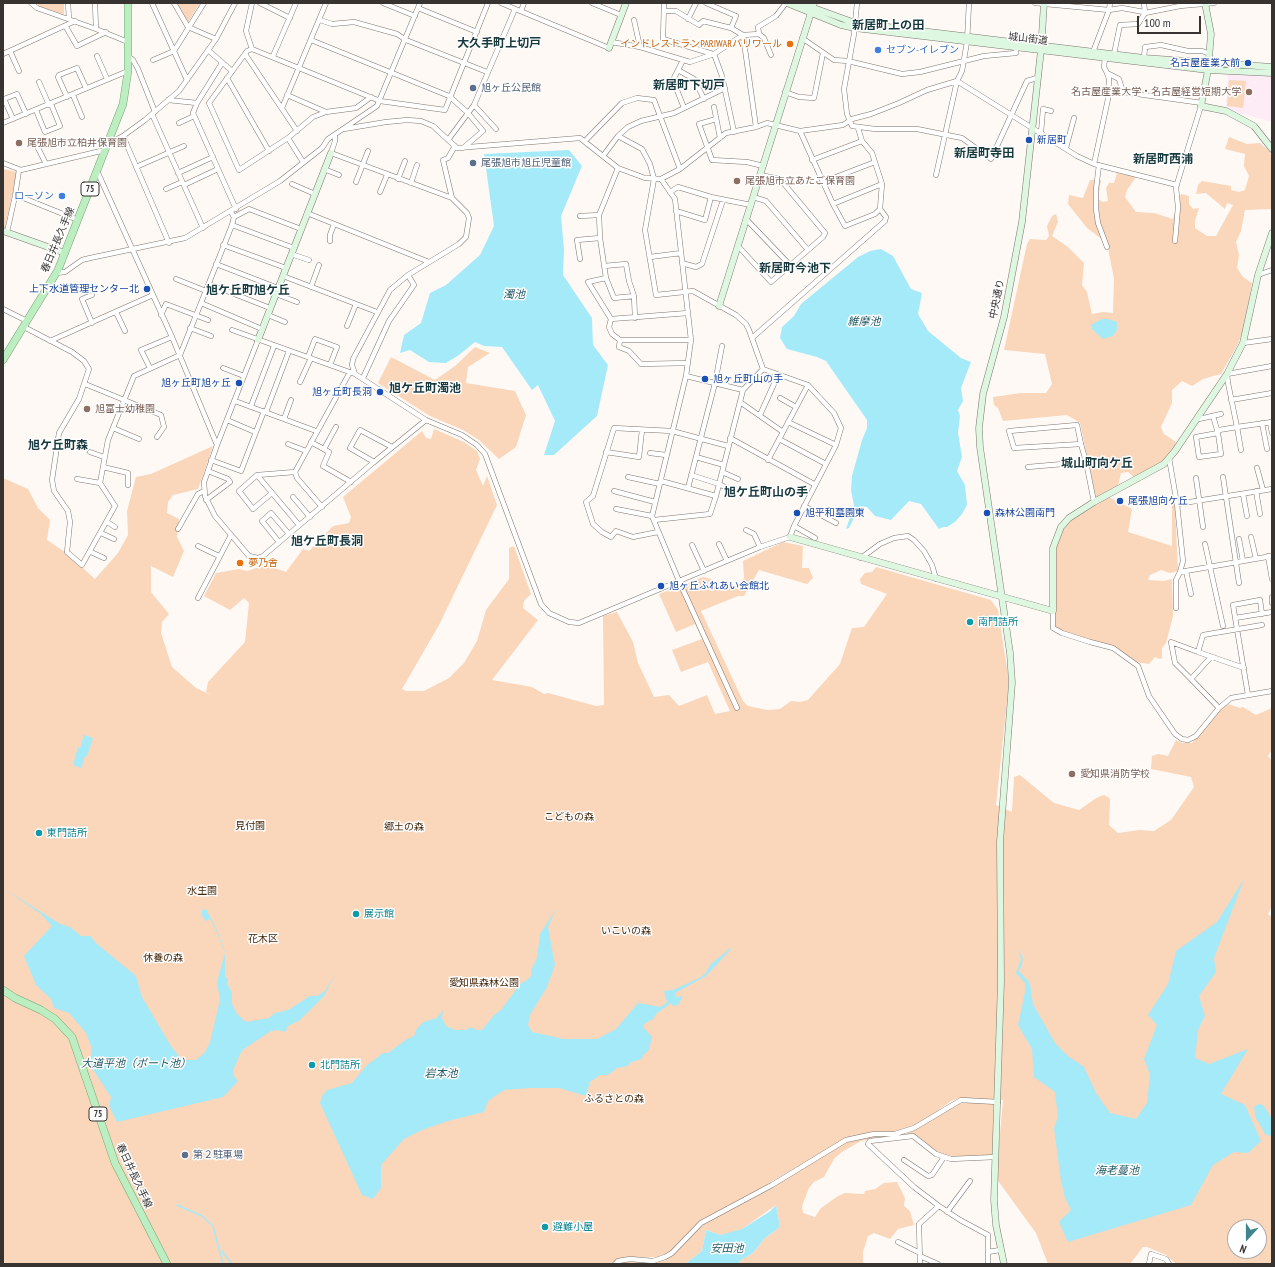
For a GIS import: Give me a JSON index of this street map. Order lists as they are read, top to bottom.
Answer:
{
  "streets": {
    "main road": ["75", "春日井長久手線"],
    "street": ["城山街道", "中央通り"]
  },
  "crossings": [
    ["城山街道", "中央通り"]
  ],
  "districts": [
    "新居町上の田",
    "大久手町上切戸",
    "新居町下切戸",
    "新居町寺田",
    "新居町西浦",
    "新居町今池下",
    "旭ケ丘町旭ケ丘",
    "旭ケ丘町濁池",
    "旭ケ丘町森",
    "城山町向ケ丘",
    "旭ケ丘町山の手",
    "旭ケ丘町長洞"
  ],
  "water": [
    "濁池",
    "維摩池",
    "大道平池（ボート池）",
    "岩本池",
    "海老蔓池",
    "安田池"
  ],
  "parks": [
    "こどもの森",
    "見付園",
    "郷土の森",
    "水生園",
    "いこいの森",
    "花木区",
    "休養の森",
    "愛知県森林公園",
    "ふるさとの森"
  ],
  "places": [
    "インドレストランPARIWARパリワール",
    "セブン-イレブン",
    "名古屋産業大前",
    "旭ヶ丘公民館",
    "名古屋産業大学・名古屋経営短期大学",
    "新居町",
    "尾張旭市立柏井保育園",
    "尾張旭市旭丘児童館",
    "尾張旭市立あたご保育園",
    "ローソン",
    "上下水道管理センター北",
    "旭ヶ丘町山の手",
    "旭ヶ丘町旭ヶ丘",
    "旭ヶ丘町長洞",
    "旭富士幼稚園",
    "尾張旭向ケ丘",
    "旭平和墓園東",
    "森林公園南門",
    "夢乃舎",
    "旭ヶ丘ふれあい会館北",
    "南門詰所",
    "愛知県消防学校",
    "東門詰所",
    "展示館",
    "北門詰所",
    "第２駐車場",
    "避難小屋"
  ],
  "scale_bar": "100 m",
  "north": "bottom"
}
